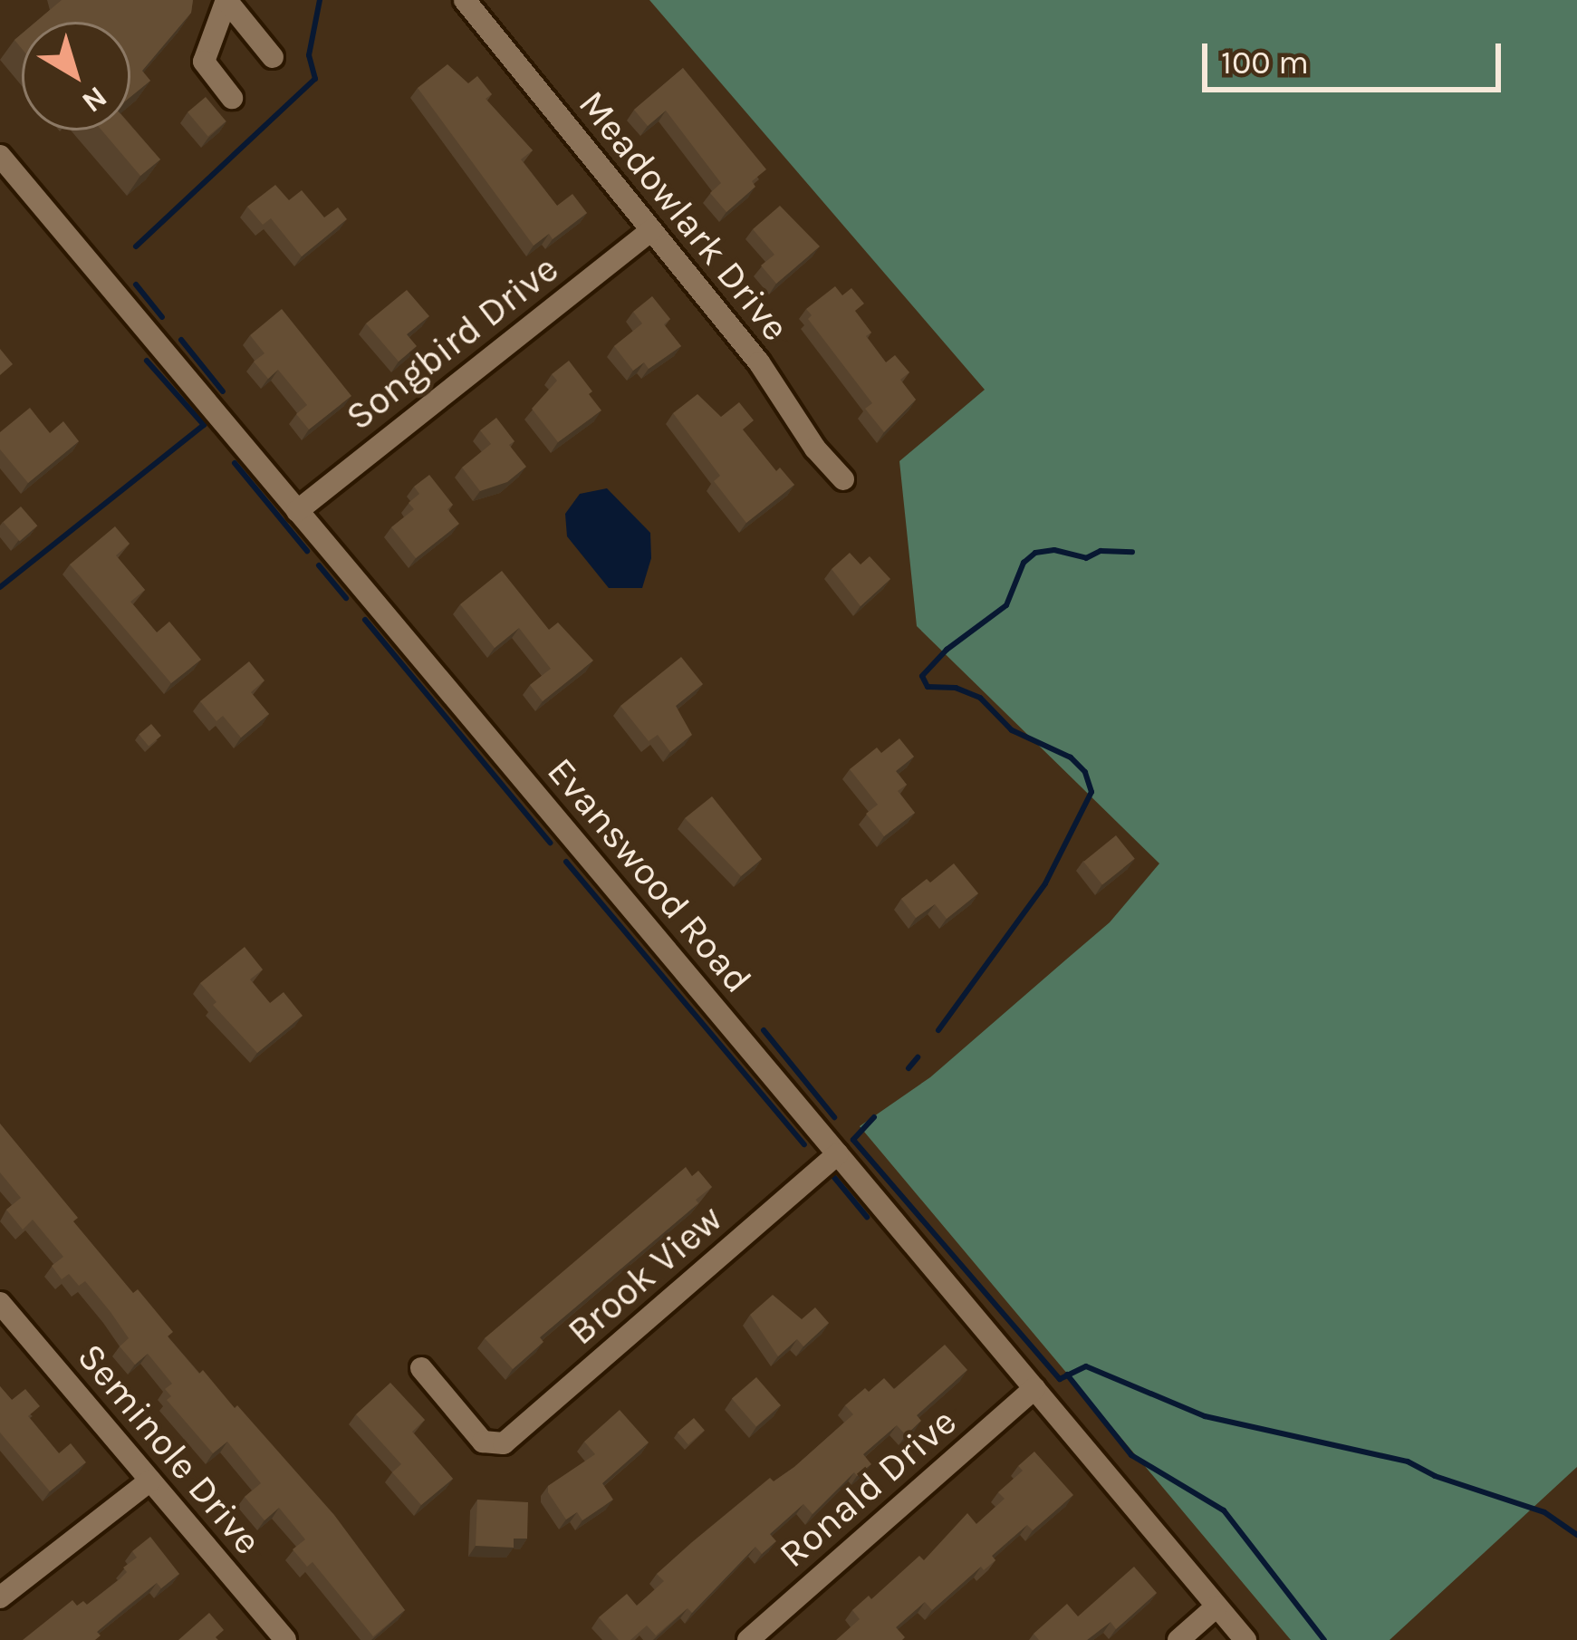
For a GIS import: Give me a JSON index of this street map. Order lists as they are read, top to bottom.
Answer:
{
  "streets": {
    "street": [
      "Meadowlark Drive",
      "Songbird Drive",
      "Evanswood Road",
      "Brook View",
      "Seminole Drive",
      "Ronald Drive"
    ]
  },
  "crossings": [
    ["Meadowlark Drive", "Songbird Drive"],
    ["Songbird Drive", "Evanswood Road"],
    ["Evanswood Road", "Brook View"],
    ["Evanswood Road", "Ronald Drive"]
  ],
  "scale_bar": "100 m",
  "north": "bottom right"
}
